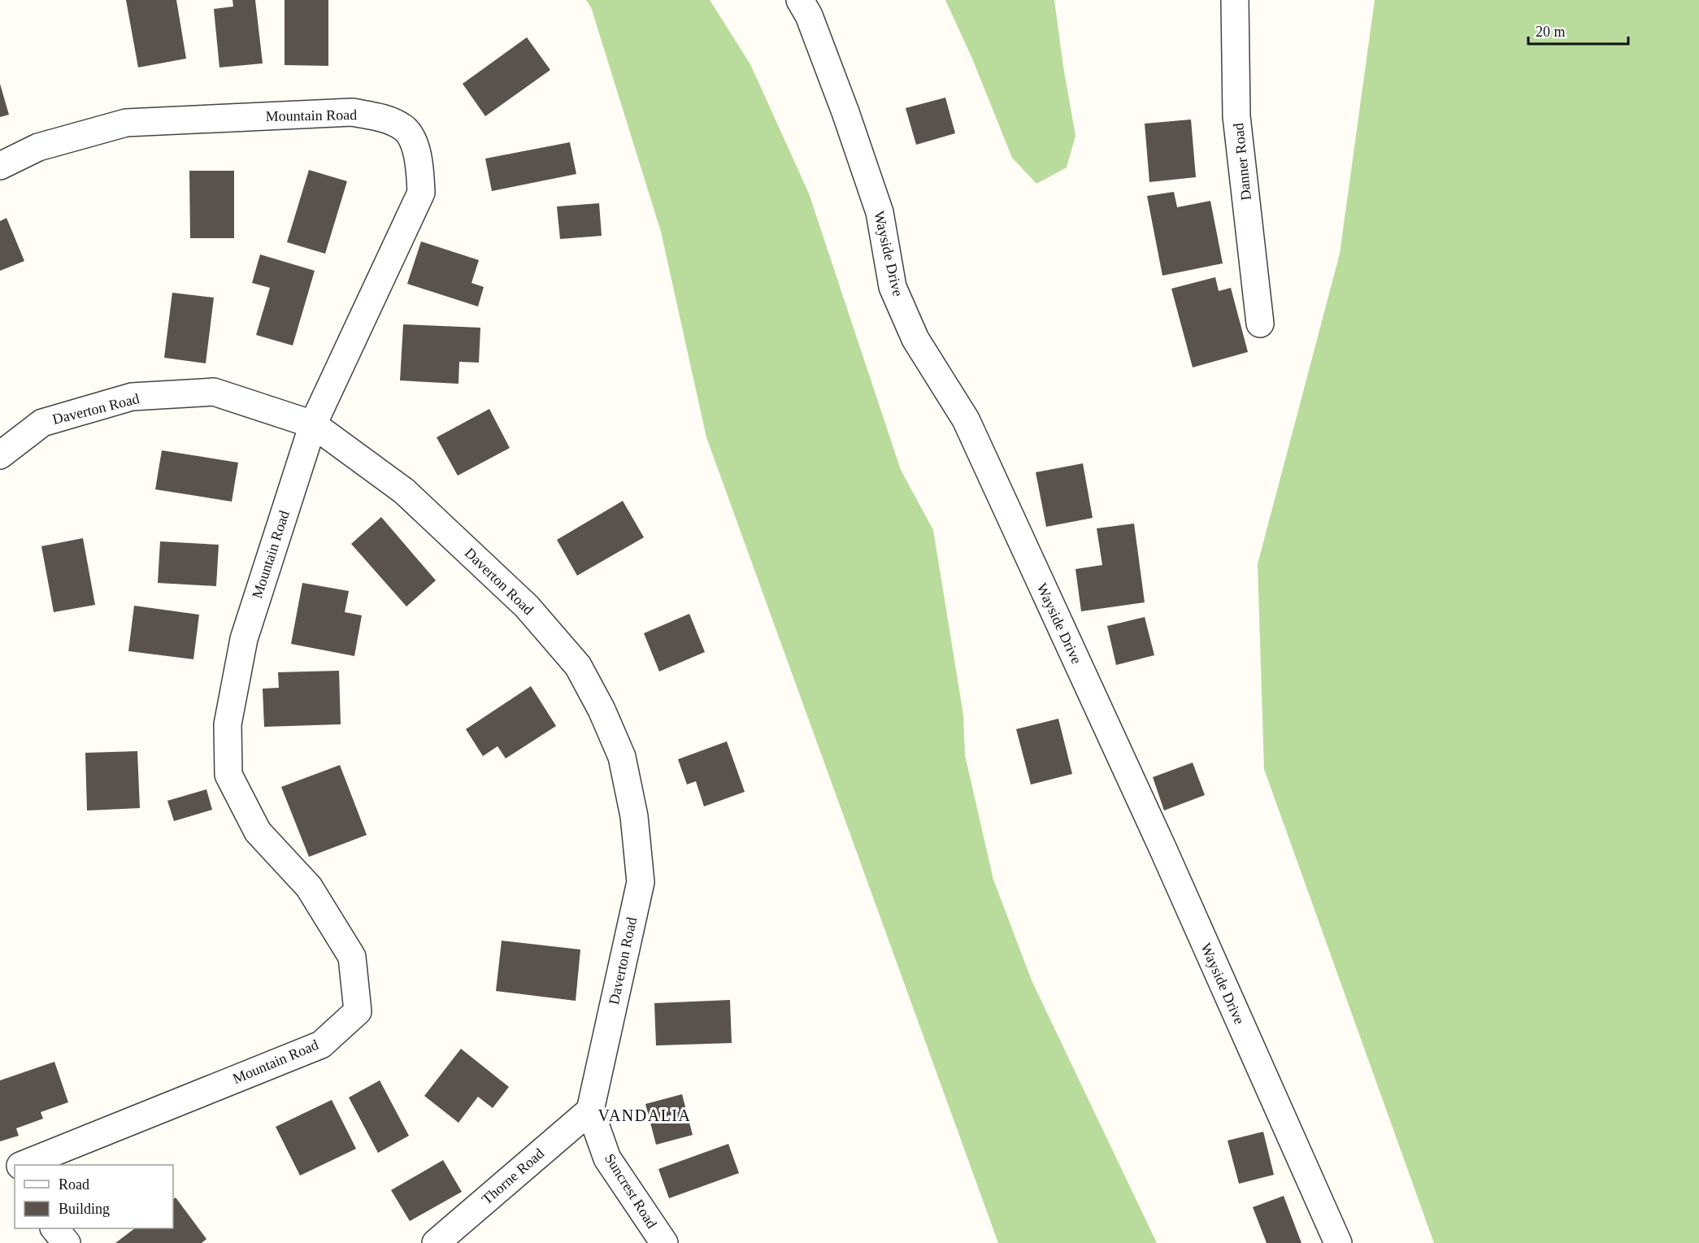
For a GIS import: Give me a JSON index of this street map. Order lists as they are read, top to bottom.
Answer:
{
  "streets": {
    "street": [
      "Mountain Road",
      "Danner Road",
      "Wayside Drive",
      "Daverton Road",
      "Thorne Road",
      "Suncrest Road"
    ]
  },
  "crossings": [
    ["Mountain Road", "Daverton Road"],
    ["Daverton Road", "Thorne Road"],
    ["Daverton Road", "Suncrest Road"],
    ["Thorne Road", "Suncrest Road"]
  ],
  "districts": ["VANDALIA"],
  "legend": ["Road", "Building"],
  "scale_bar": "20 m"
}
